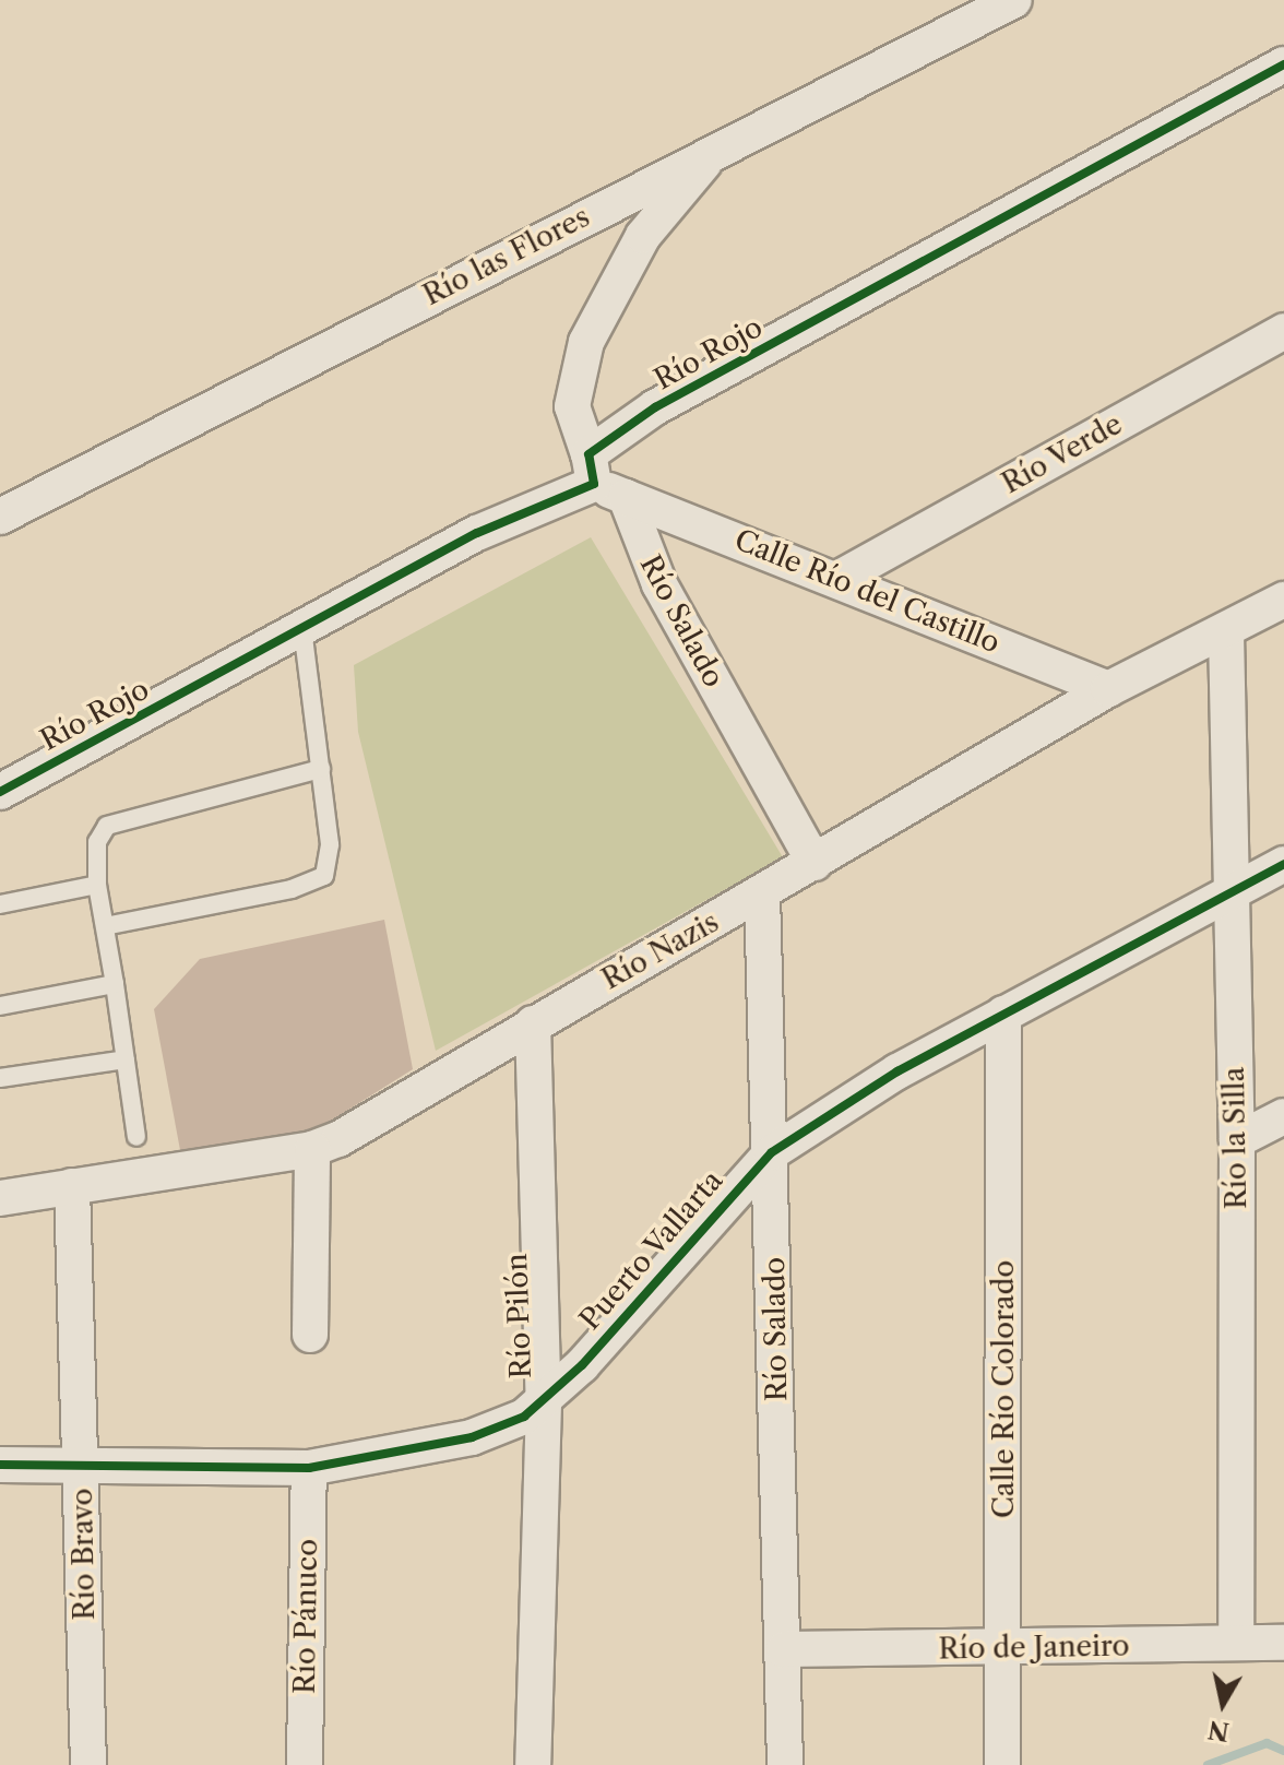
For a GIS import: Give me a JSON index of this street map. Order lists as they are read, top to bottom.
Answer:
{
  "streets": {
    "street": [
      "Río las Flores",
      "Río Rojo",
      "Río Verde",
      "Calle Río del Castillo",
      "Río Salado",
      "Río Nazis",
      "Río la Silla",
      "Puerto Vallarta",
      "Río Pilón",
      "Calle Río Colorado",
      "Río Bravo",
      "Río Pánuco",
      "Río de Janeiro"
    ]
  },
  "crossings": [
    ["Río las Flores", "Río Salado"],
    ["Río Rojo", "Calle Río del Castillo"],
    ["Río Rojo", "Río Salado"],
    ["Río Verde", "Calle Río del Castillo"],
    ["Calle Río del Castillo", "Río Salado"],
    ["Calle Río del Castillo", "Río Nazis"],
    ["Río Salado", "Río Nazis"],
    ["Río Salado", "Puerto Vallarta"],
    ["Río Salado", "Río de Janeiro"],
    ["Río Nazis", "Río la Silla"],
    ["Río Nazis", "Río Pilón"],
    ["Río Nazis", "Río Bravo"],
    ["Río la Silla", "Puerto Vallarta"],
    ["Río la Silla", "Río de Janeiro"],
    ["Puerto Vallarta", "Río Pilón"],
    ["Puerto Vallarta", "Calle Río Colorado"],
    ["Puerto Vallarta", "Río Bravo"],
    ["Puerto Vallarta", "Río Pánuco"],
    ["Calle Río Colorado", "Río de Janeiro"]
  ],
  "north": "bottom"
}
